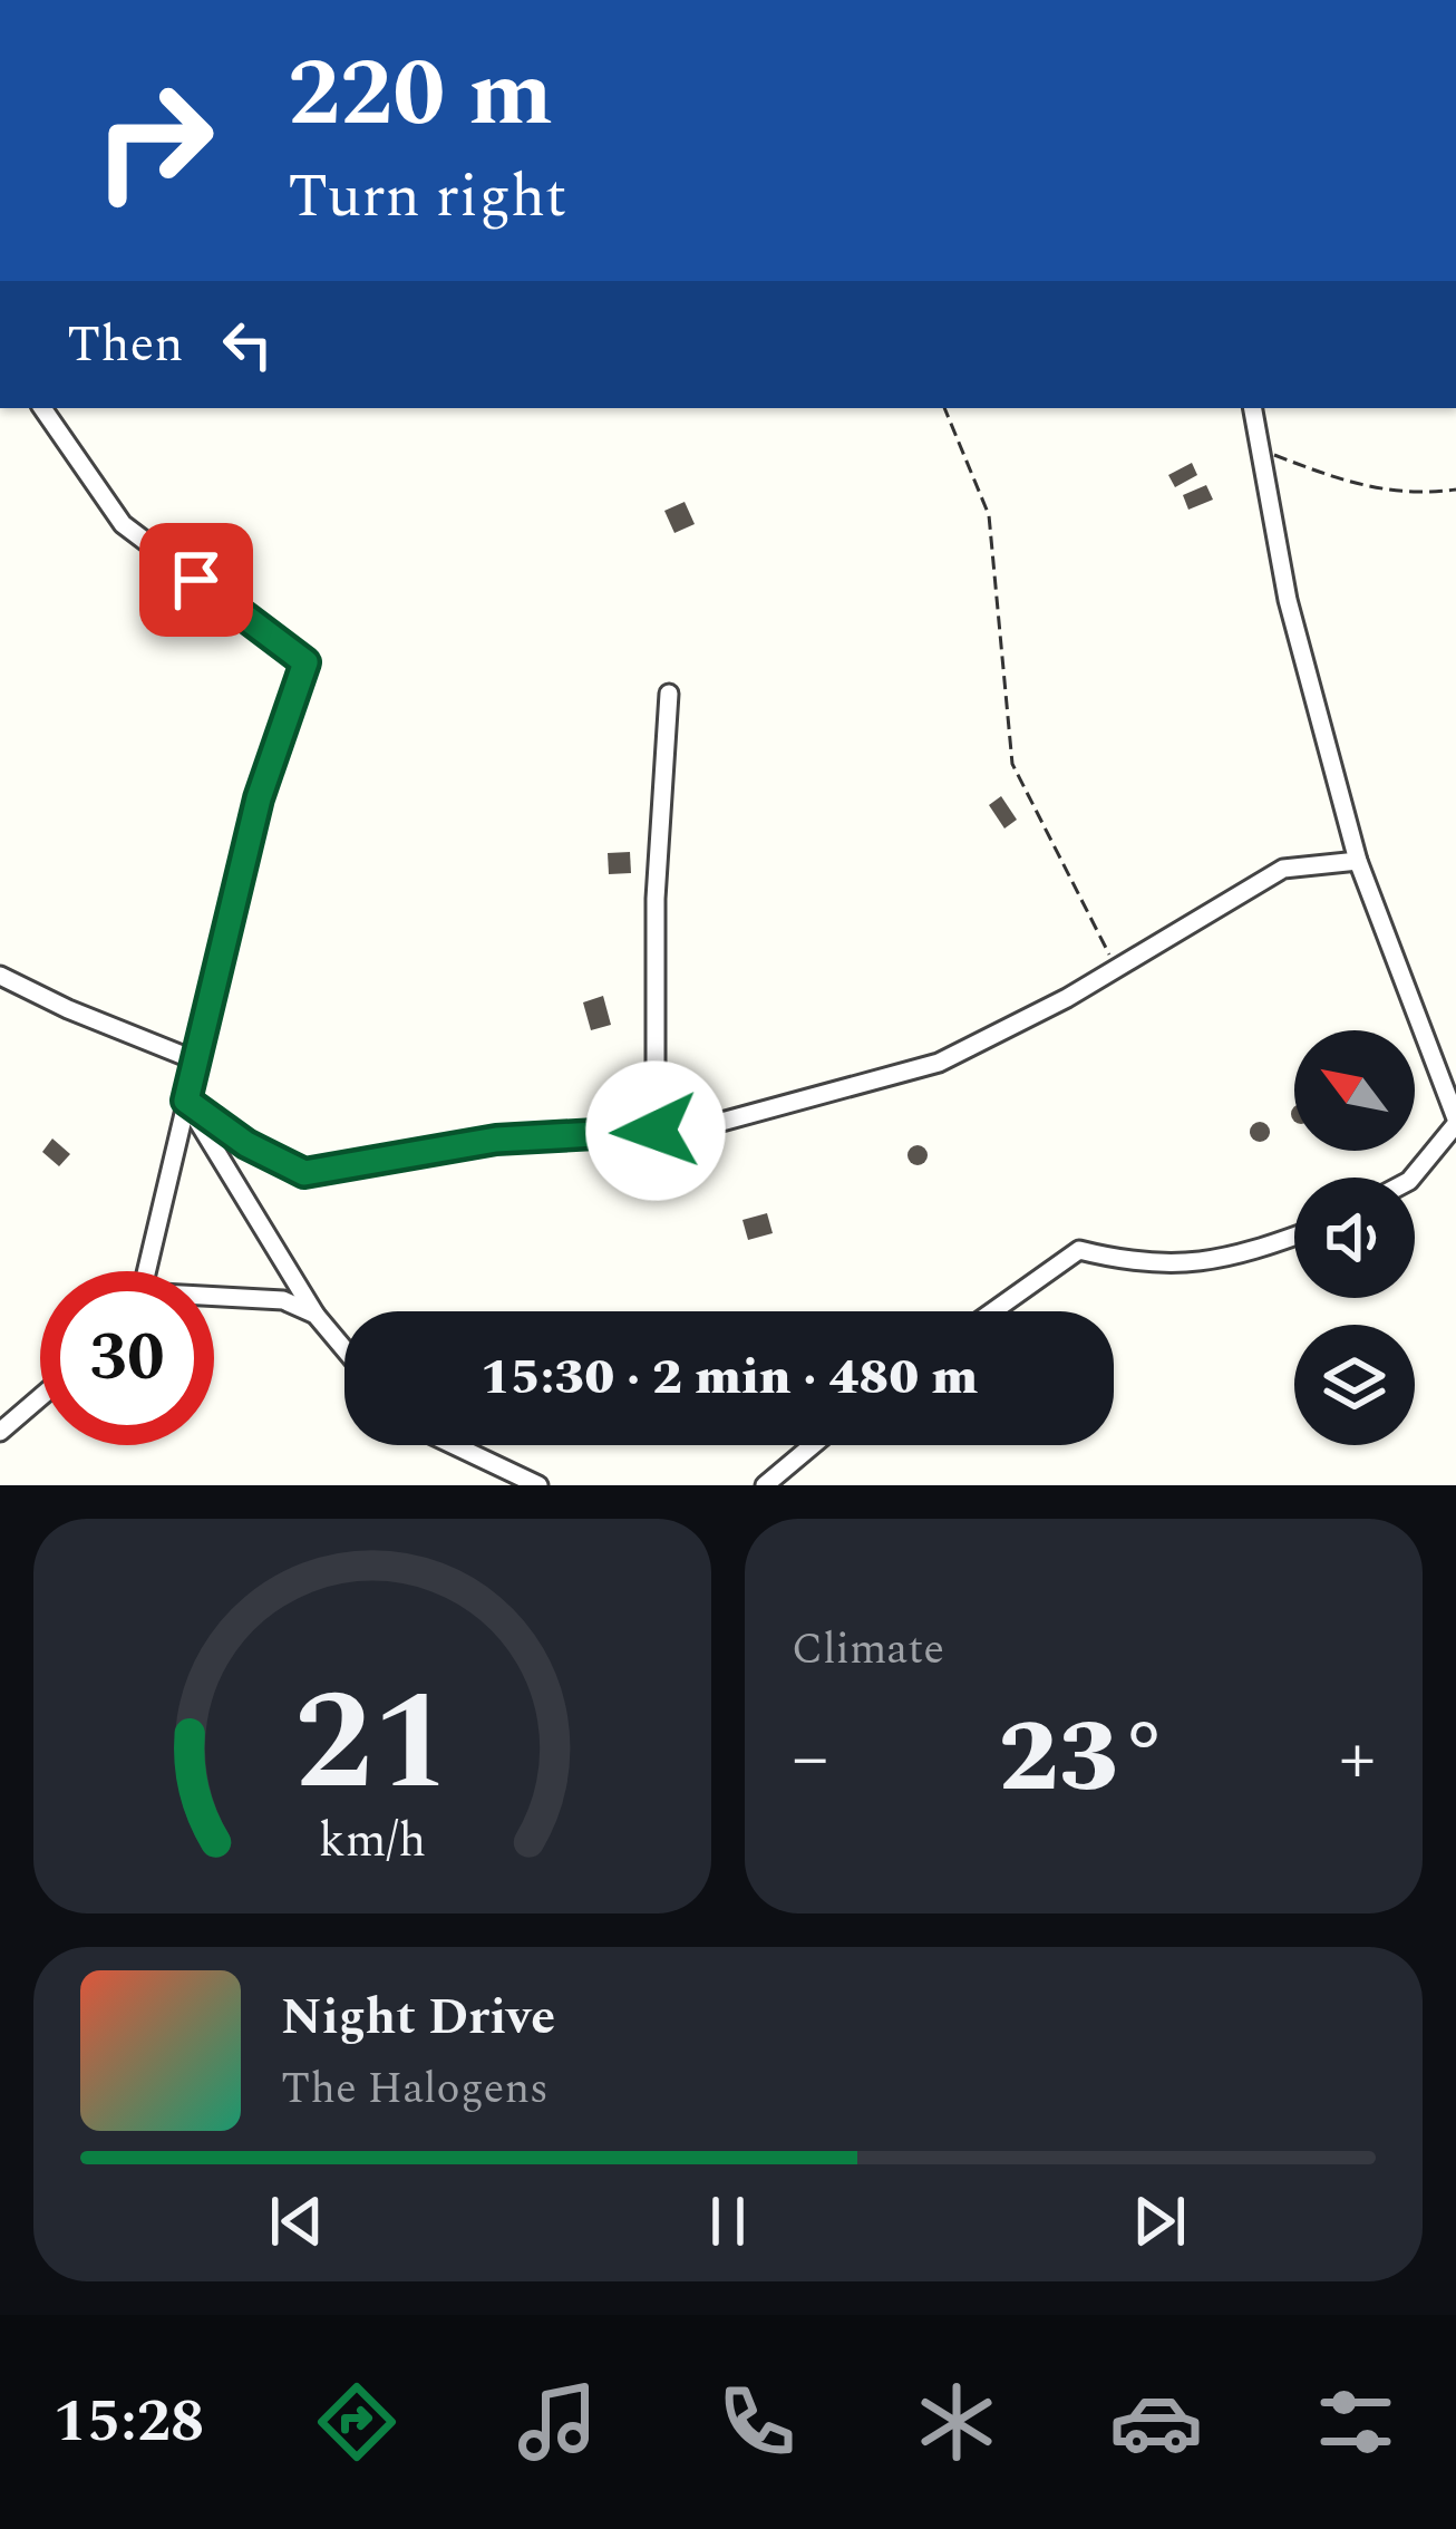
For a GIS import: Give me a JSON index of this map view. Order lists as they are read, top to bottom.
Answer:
{
  "north": "top left",
  "page": {
    "turn": ["220 m", "Turn right"],
    "then": "Then",
    "limit": "30",
    "trip": "15:30 · 2 min · 480 m",
    "tile": "Climate",
    "heat": ["−", "23°", "+"],
    "song": ["Night Drive", "The Halogens"],
    "tabs": "15:28",
    "gauge": ["21", "km/h"]
  }
}
